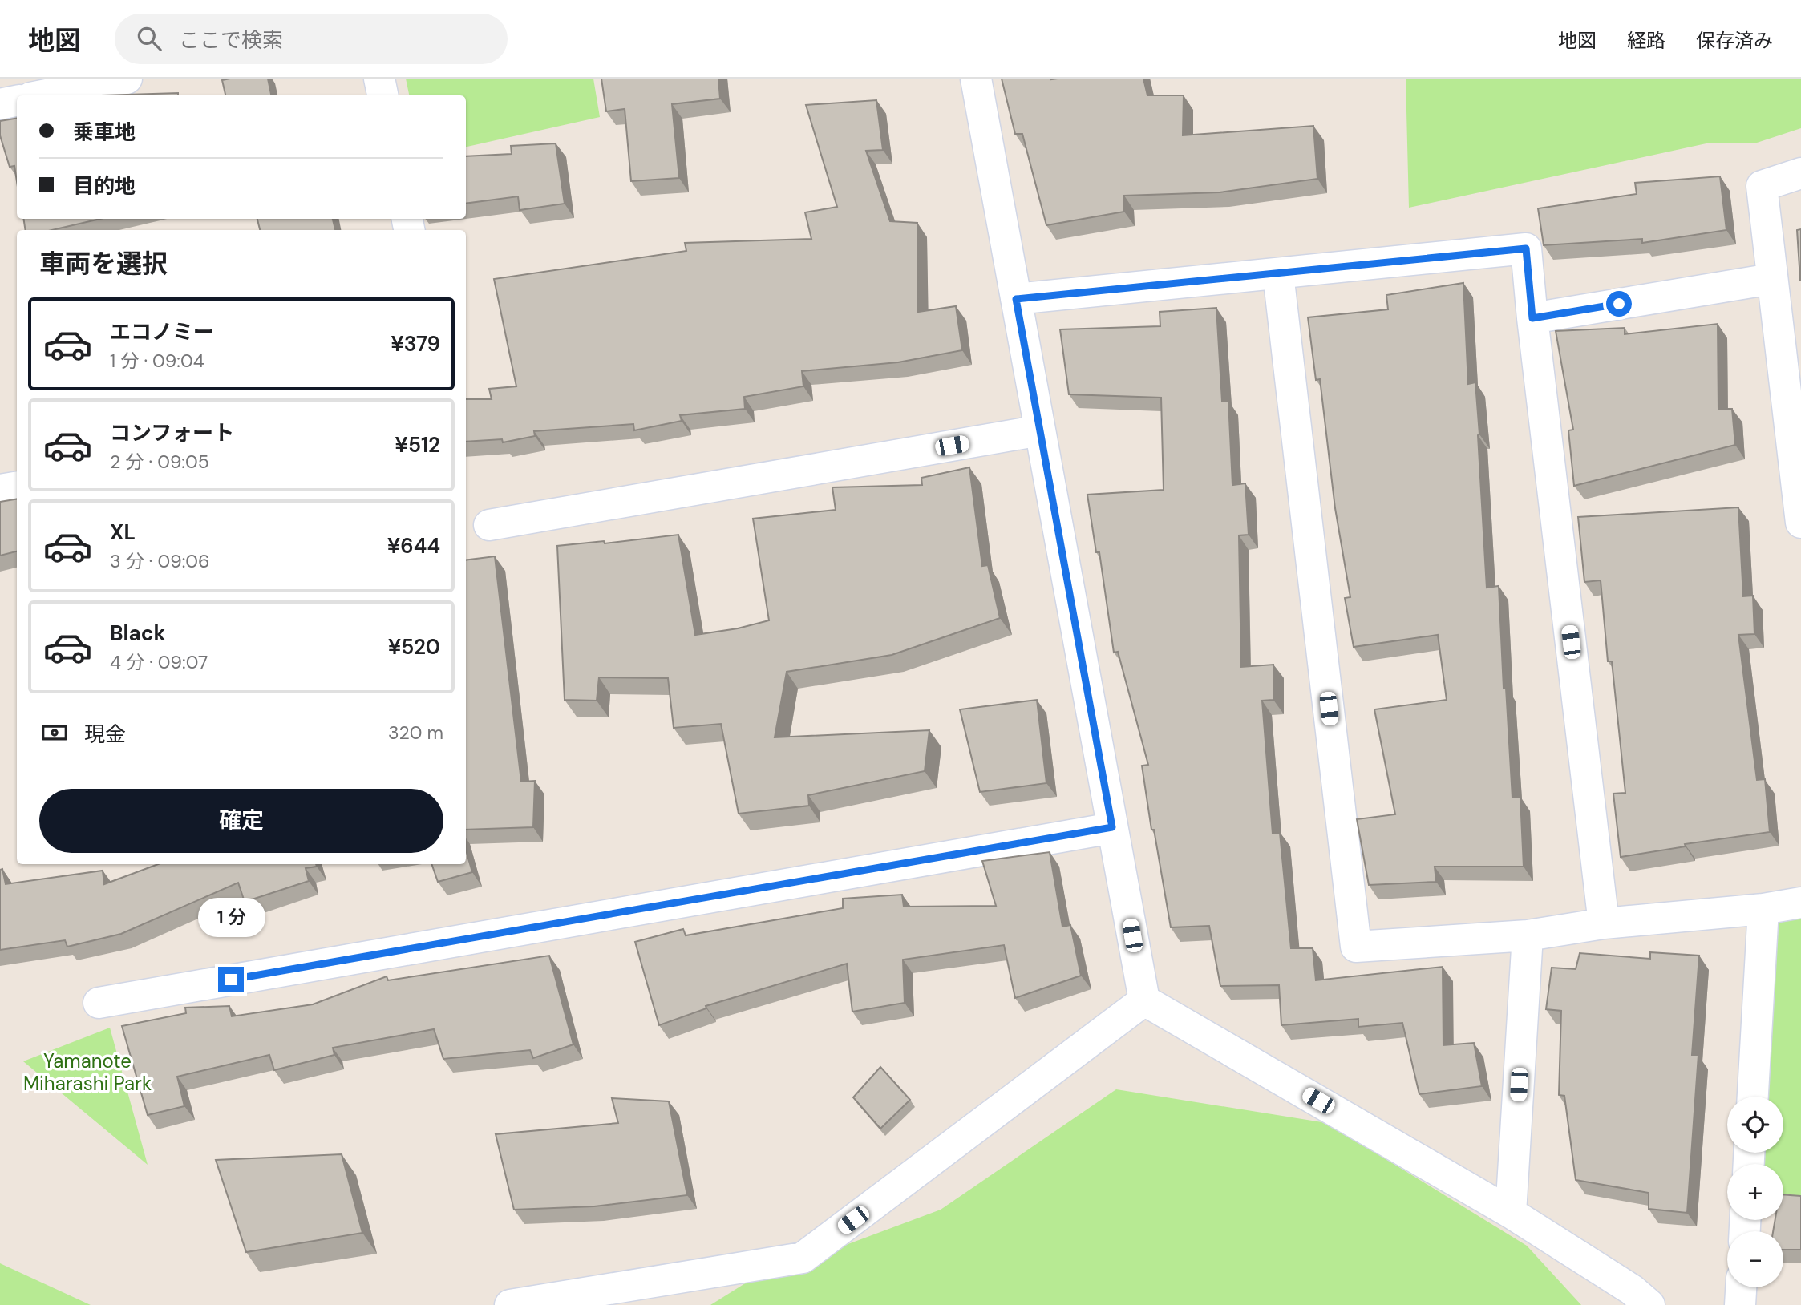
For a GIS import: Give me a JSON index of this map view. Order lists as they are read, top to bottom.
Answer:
{
  "parks": ["Yamanote Miharashi Park"],
  "page": {
    "header": "地図",
    "search": "ここで検索",
    "nav": ["地図", "経路", "保存済み"],
    "banner": ["乗車地", "目的地"],
    "heading": "車両を選択",
    "list": [
      {
        "name": "エコノミー",
        "note": "1 分 · 09:04",
        "value": "¥379"
      },
      {
        "name": "コンフォート",
        "note": "2 分 · 09:05",
        "value": "¥512"
      },
      {
        "name": "XL",
        "note": "3 分 · 09:06",
        "value": "¥644"
      },
      {
        "name": "Black",
        "note": "4 分 · 09:07",
        "value": "¥520"
      }
    ],
    "pay": ["現金", "320 m"],
    "buttons": "確定",
    "bubble": "1 分",
    "map_buttons": ["+", "−"]
  }
}
